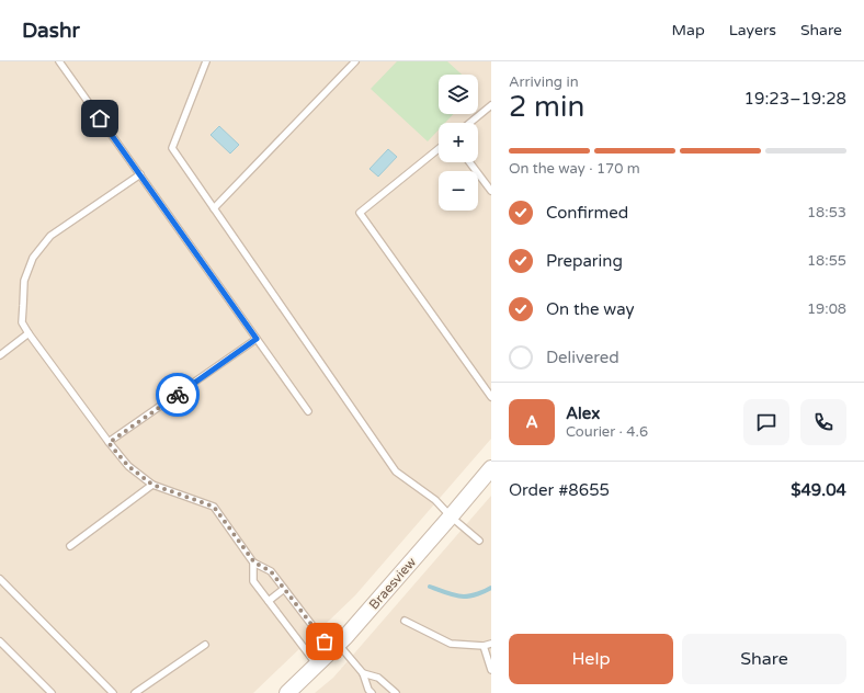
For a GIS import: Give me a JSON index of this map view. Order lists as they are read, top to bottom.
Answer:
{
  "streets": {
    "street": ["Braesview"]
  },
  "page": {
    "header": "Dashr",
    "nav": ["Map", "Layers", "Share"],
    "heading": ["2 min", "Arriving in", "19:23–19:28"],
    "panel": [
      "Alex",
      "Courier · 4.6",
      "Order #8655",
      "$49.04"
    ],
    "map_buttons": ["+", "−"],
    "bar": "On the way · 170 m",
    "list": [
      ["Confirmed", "18:53"],
      ["Preparing", "18:55"],
      ["On the way", "19:08"],
      "Delivered"
    ],
    "round": "A",
    "buttons": ["Help", "Share"]
  }
}
